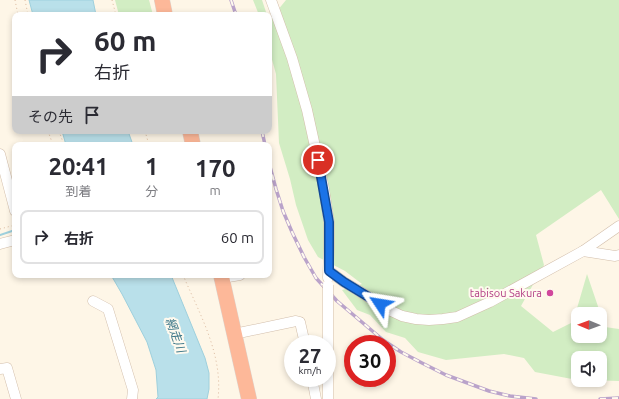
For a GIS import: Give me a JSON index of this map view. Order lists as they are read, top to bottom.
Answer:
{
  "water": ["網走川"],
  "places": ["tabisou Sakura"],
  "north": "left",
  "page": {
    "turn": ["60 m", "右折"],
    "then": "その先",
    "eta": [
      "20:41",
      "到着",
      "1",
      "分",
      "170",
      "m"
    ],
    "list": [
      {
        "name": "右折",
        "value": "60 m"
      }
    ],
    "speed": "27 km/h",
    "limit": "30"
  }
}
